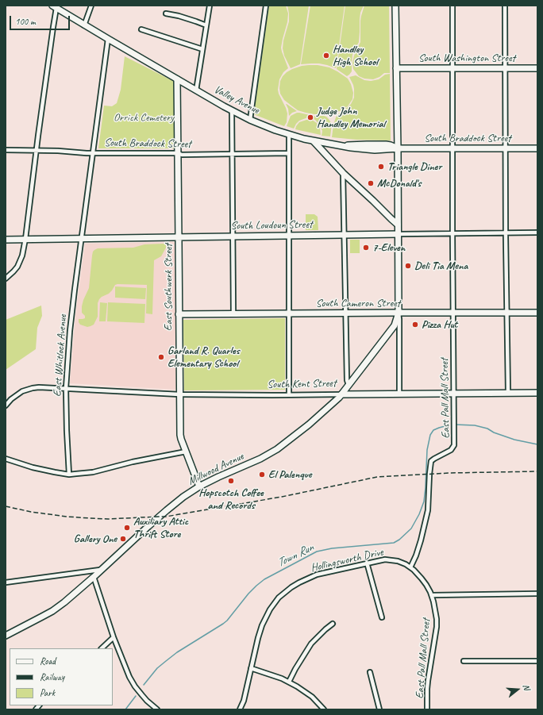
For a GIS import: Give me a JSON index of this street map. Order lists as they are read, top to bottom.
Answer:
{
  "streets": {
    "street": [
      "South Washington Street",
      "Valley Avenue",
      "South Braddock Street",
      "South Loudoun Street",
      "East Southwerk Street",
      "South Cameron Street",
      "East Whitlock Avenue",
      "South Kent Street",
      "East Pall Mall Street",
      "Millwood Avenue",
      "Hollingsworth Drive"
    ]
  },
  "crossings": [
    ["South Washington Street", "East Pall Mall Street"],
    ["Valley Avenue", "South Braddock Street"],
    ["Valley Avenue", "East Southwerk Street"],
    ["Valley Avenue", "East Whitlock Avenue"],
    ["South Braddock Street", "East Southwerk Street"],
    ["South Braddock Street", "East Whitlock Avenue"],
    ["South Braddock Street", "East Pall Mall Street"],
    ["South Loudoun Street", "East Southwerk Street"],
    ["South Loudoun Street", "East Whitlock Avenue"],
    ["South Loudoun Street", "East Pall Mall Street"],
    ["East Southwerk Street", "South Cameron Street"],
    ["East Southwerk Street", "South Kent Street"],
    ["East Southwerk Street", "Millwood Avenue"],
    ["South Cameron Street", "East Pall Mall Street"],
    ["South Cameron Street", "Millwood Avenue"],
    ["East Whitlock Avenue", "South Kent Street"],
    ["South Kent Street", "East Pall Mall Street"],
    ["South Kent Street", "Millwood Avenue"],
    ["East Pall Mall Street", "Hollingsworth Drive"]
  ],
  "water": ["Town Run"],
  "parks": ["Orrick Cemetery"],
  "places": [
    "Handley High School",
    "Judge John Handley Memorial",
    "Triangle Diner",
    "McDonald's",
    "7-Eleven",
    "Deli Tia Mena",
    "Pizza Hut",
    "Garland R. Quarles Elementary School",
    "El Palenque",
    "Hopscotch Coffee and Records",
    "Auxiliary Attic Thrift Store",
    "Gallery One"
  ],
  "legend": ["Road", "Railway", "Park"],
  "scale_bar": "100 m",
  "north": "right"
}
